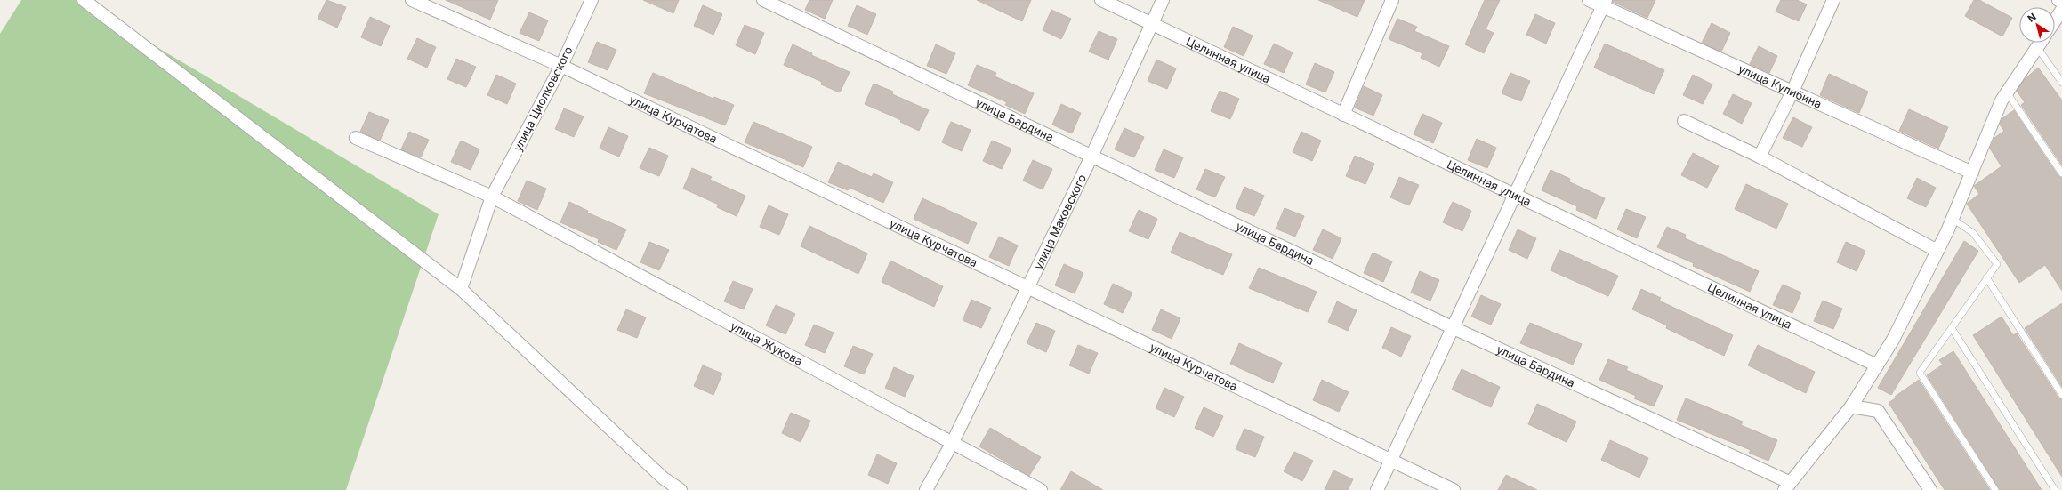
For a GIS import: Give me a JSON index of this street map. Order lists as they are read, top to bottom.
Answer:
{
  "streets": {
    "street": [
      "Целинная улица",
      "улица Кулибина",
      "улица Циолковского",
      "улица Курчатова",
      "улица Бардина",
      "улица Маковского",
      "улица Жукова"
    ]
  },
  "crossings": [
    ["Целинная улица", "улица Маковского"],
    ["улица Циолковского", "улица Курчатова"],
    ["улица Циолковского", "улица Жукова"],
    ["улица Курчатова", "улица Маковского"],
    ["улица Бардина", "улица Маковского"],
    ["улица Маковского", "улица Жукова"]
  ],
  "north": "top left"
}
